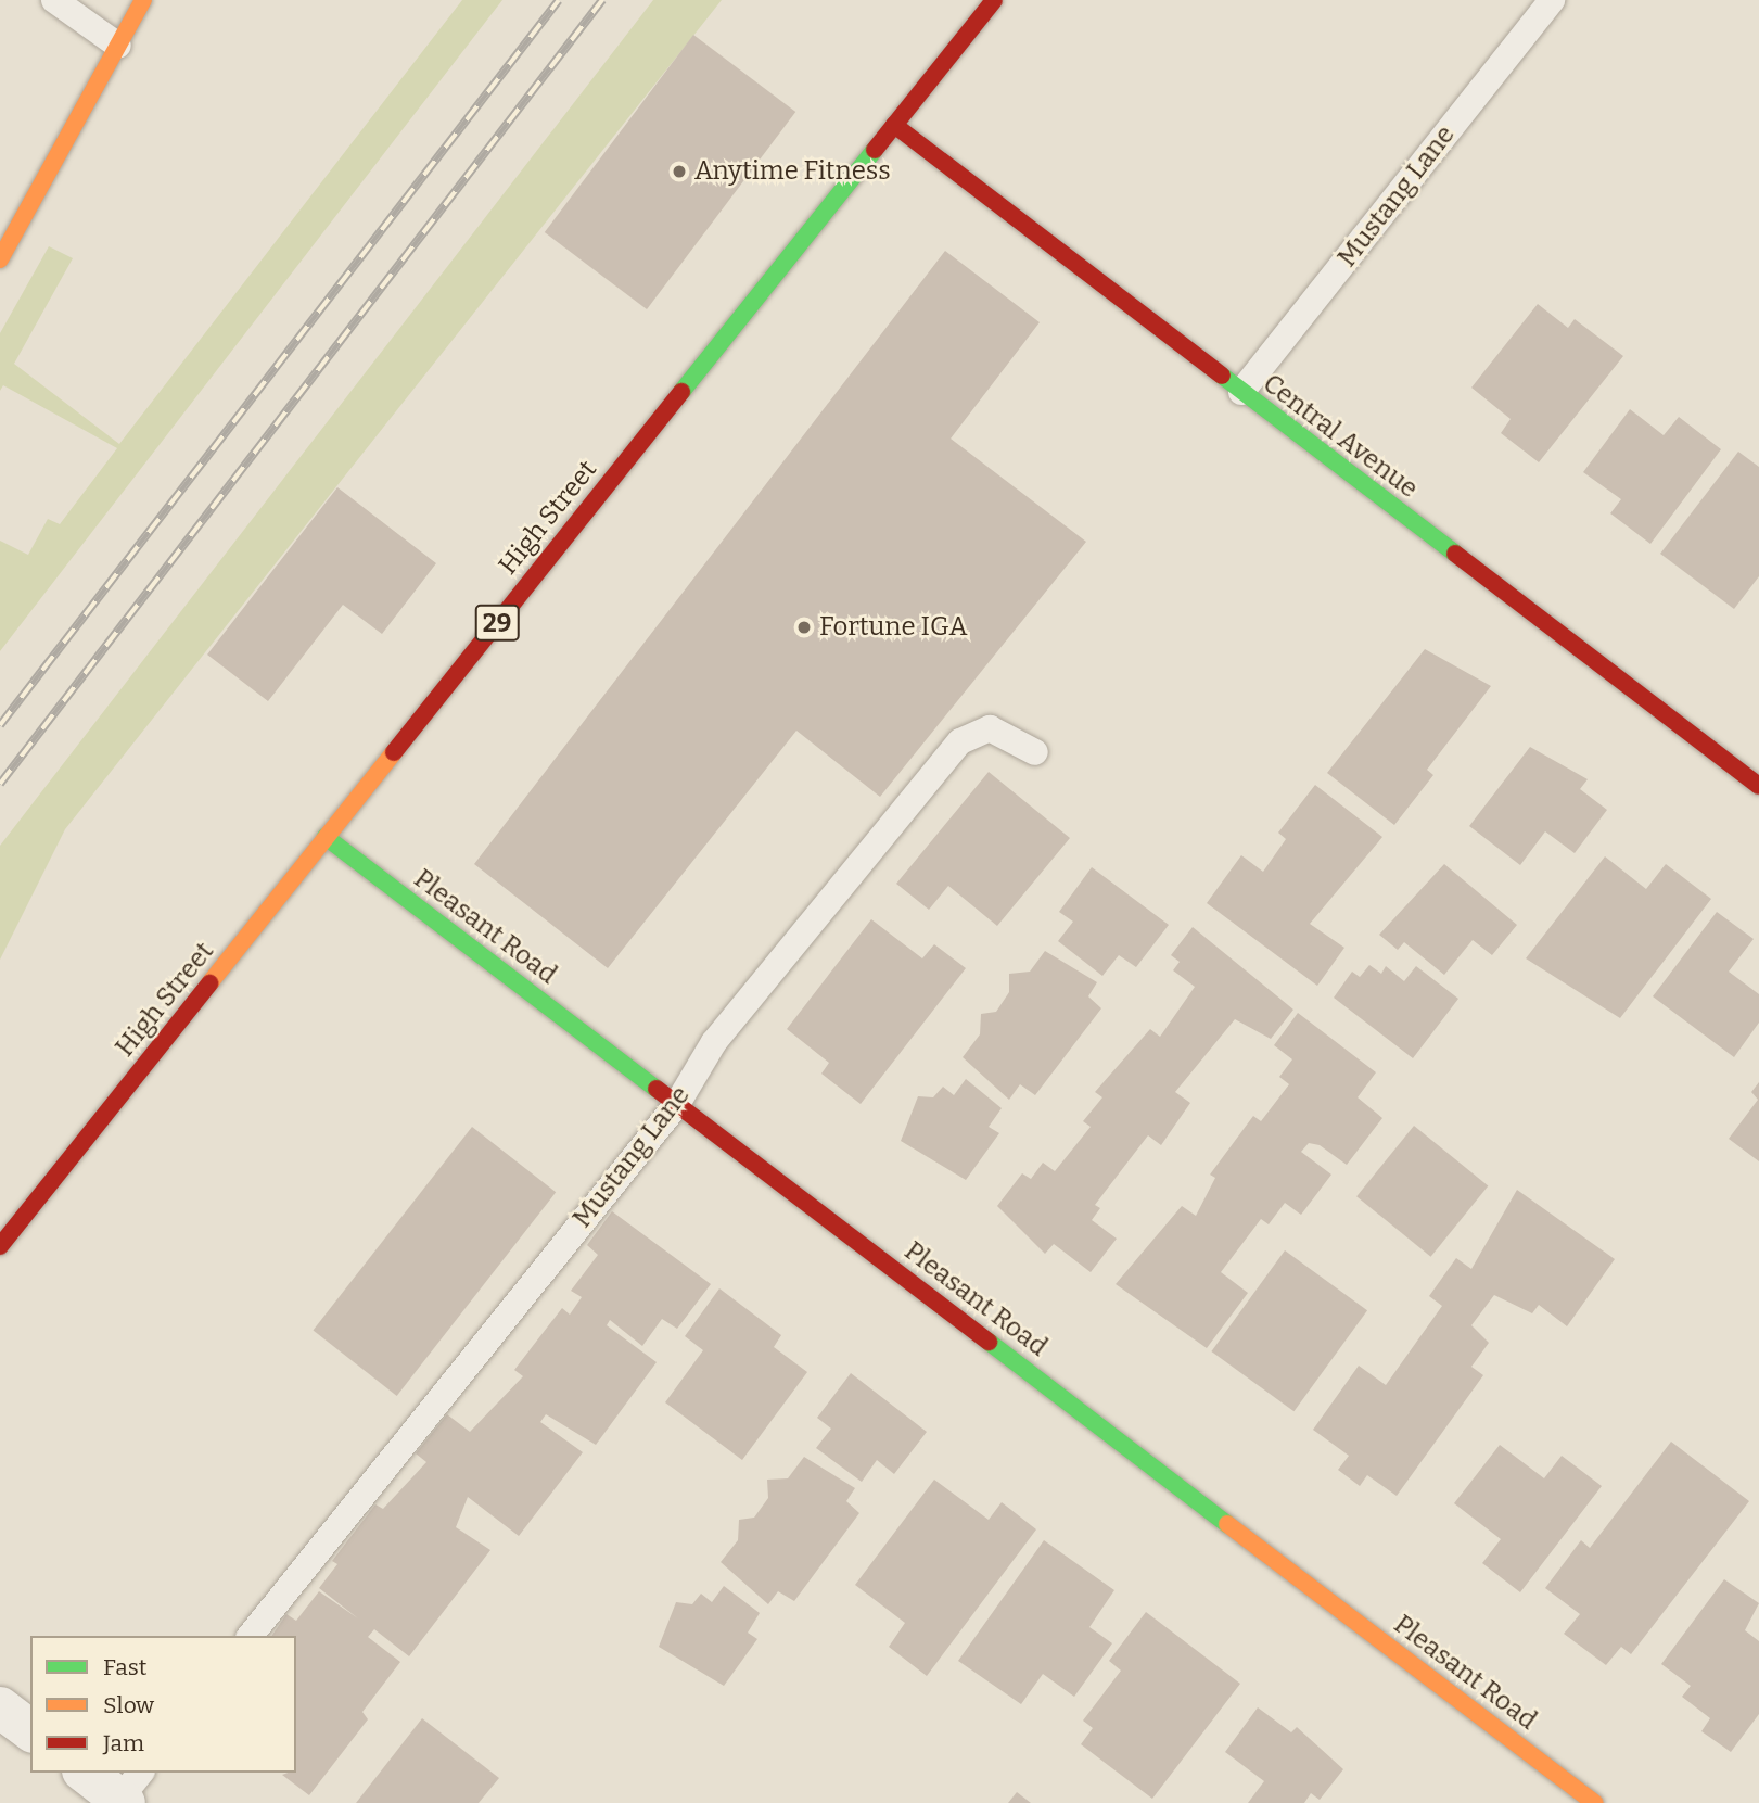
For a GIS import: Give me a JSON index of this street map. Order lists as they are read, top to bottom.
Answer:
{
  "streets": {
    "street": [
      "Central Avenue",
      "High Street",
      "29",
      "Pleasant Road"
    ],
    "lane": ["Mustang Lane"]
  },
  "crossings": [
    ["Mustang Lane", "Central Avenue"],
    ["Mustang Lane", "Pleasant Road"],
    ["Central Avenue", "High Street"],
    ["High Street", "Pleasant Road"]
  ],
  "places": ["Anytime Fitness", "Fortune IGA"],
  "legend": ["Fast", "Slow", "Jam"]
}
